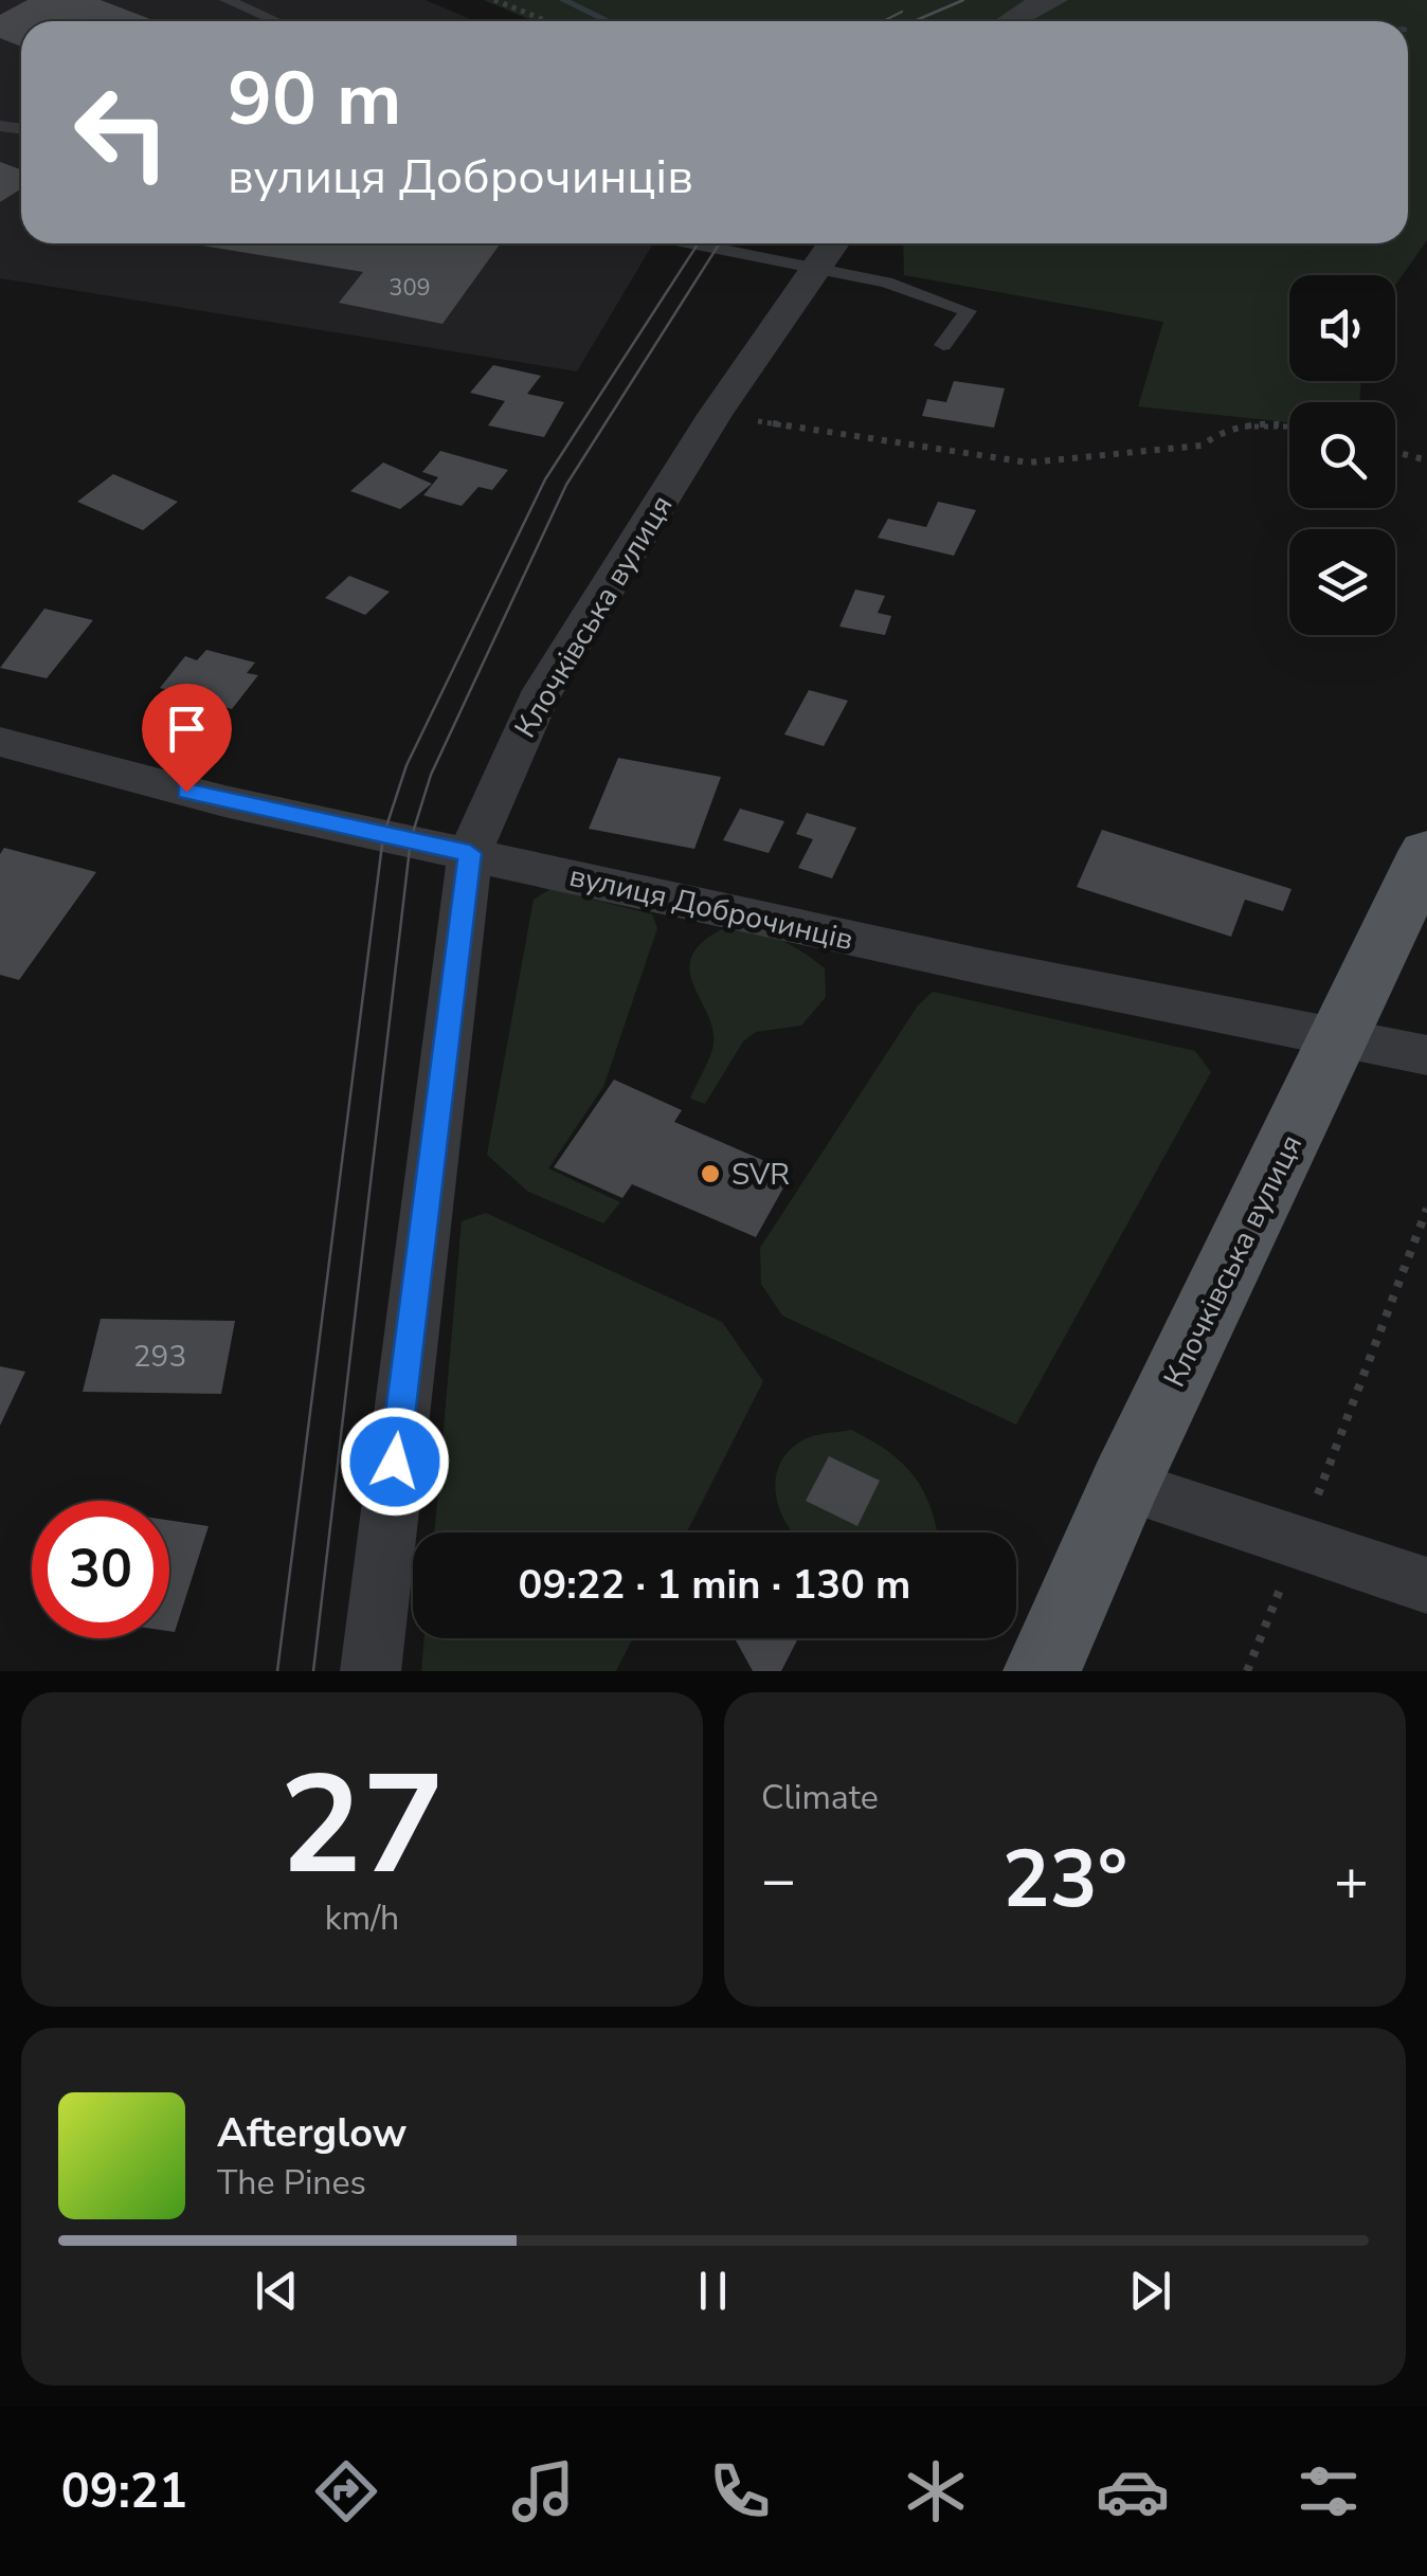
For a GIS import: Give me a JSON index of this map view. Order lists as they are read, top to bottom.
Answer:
{
  "streets": {
    "main road": ["Клочківська вулиця"],
    "street": ["вулиця Доброчинців"]
  },
  "crossings": [
    ["Клочківська вулиця", "вулиця Доброчинців"]
  ],
  "places": ["SVR"],
  "house_numbers": ["309", "293"],
  "page": {
    "turn": ["90 m", "вулиця Доброчинців"],
    "limit": "30",
    "trip": "09:22 · 1 min · 130 m",
    "tile": [
      ["27", "km/h"],
      "Climate"
    ],
    "heat": ["−", "23°", "+"],
    "song": ["Afterglow", "The Pines"],
    "tabs": "09:21"
  }
}
